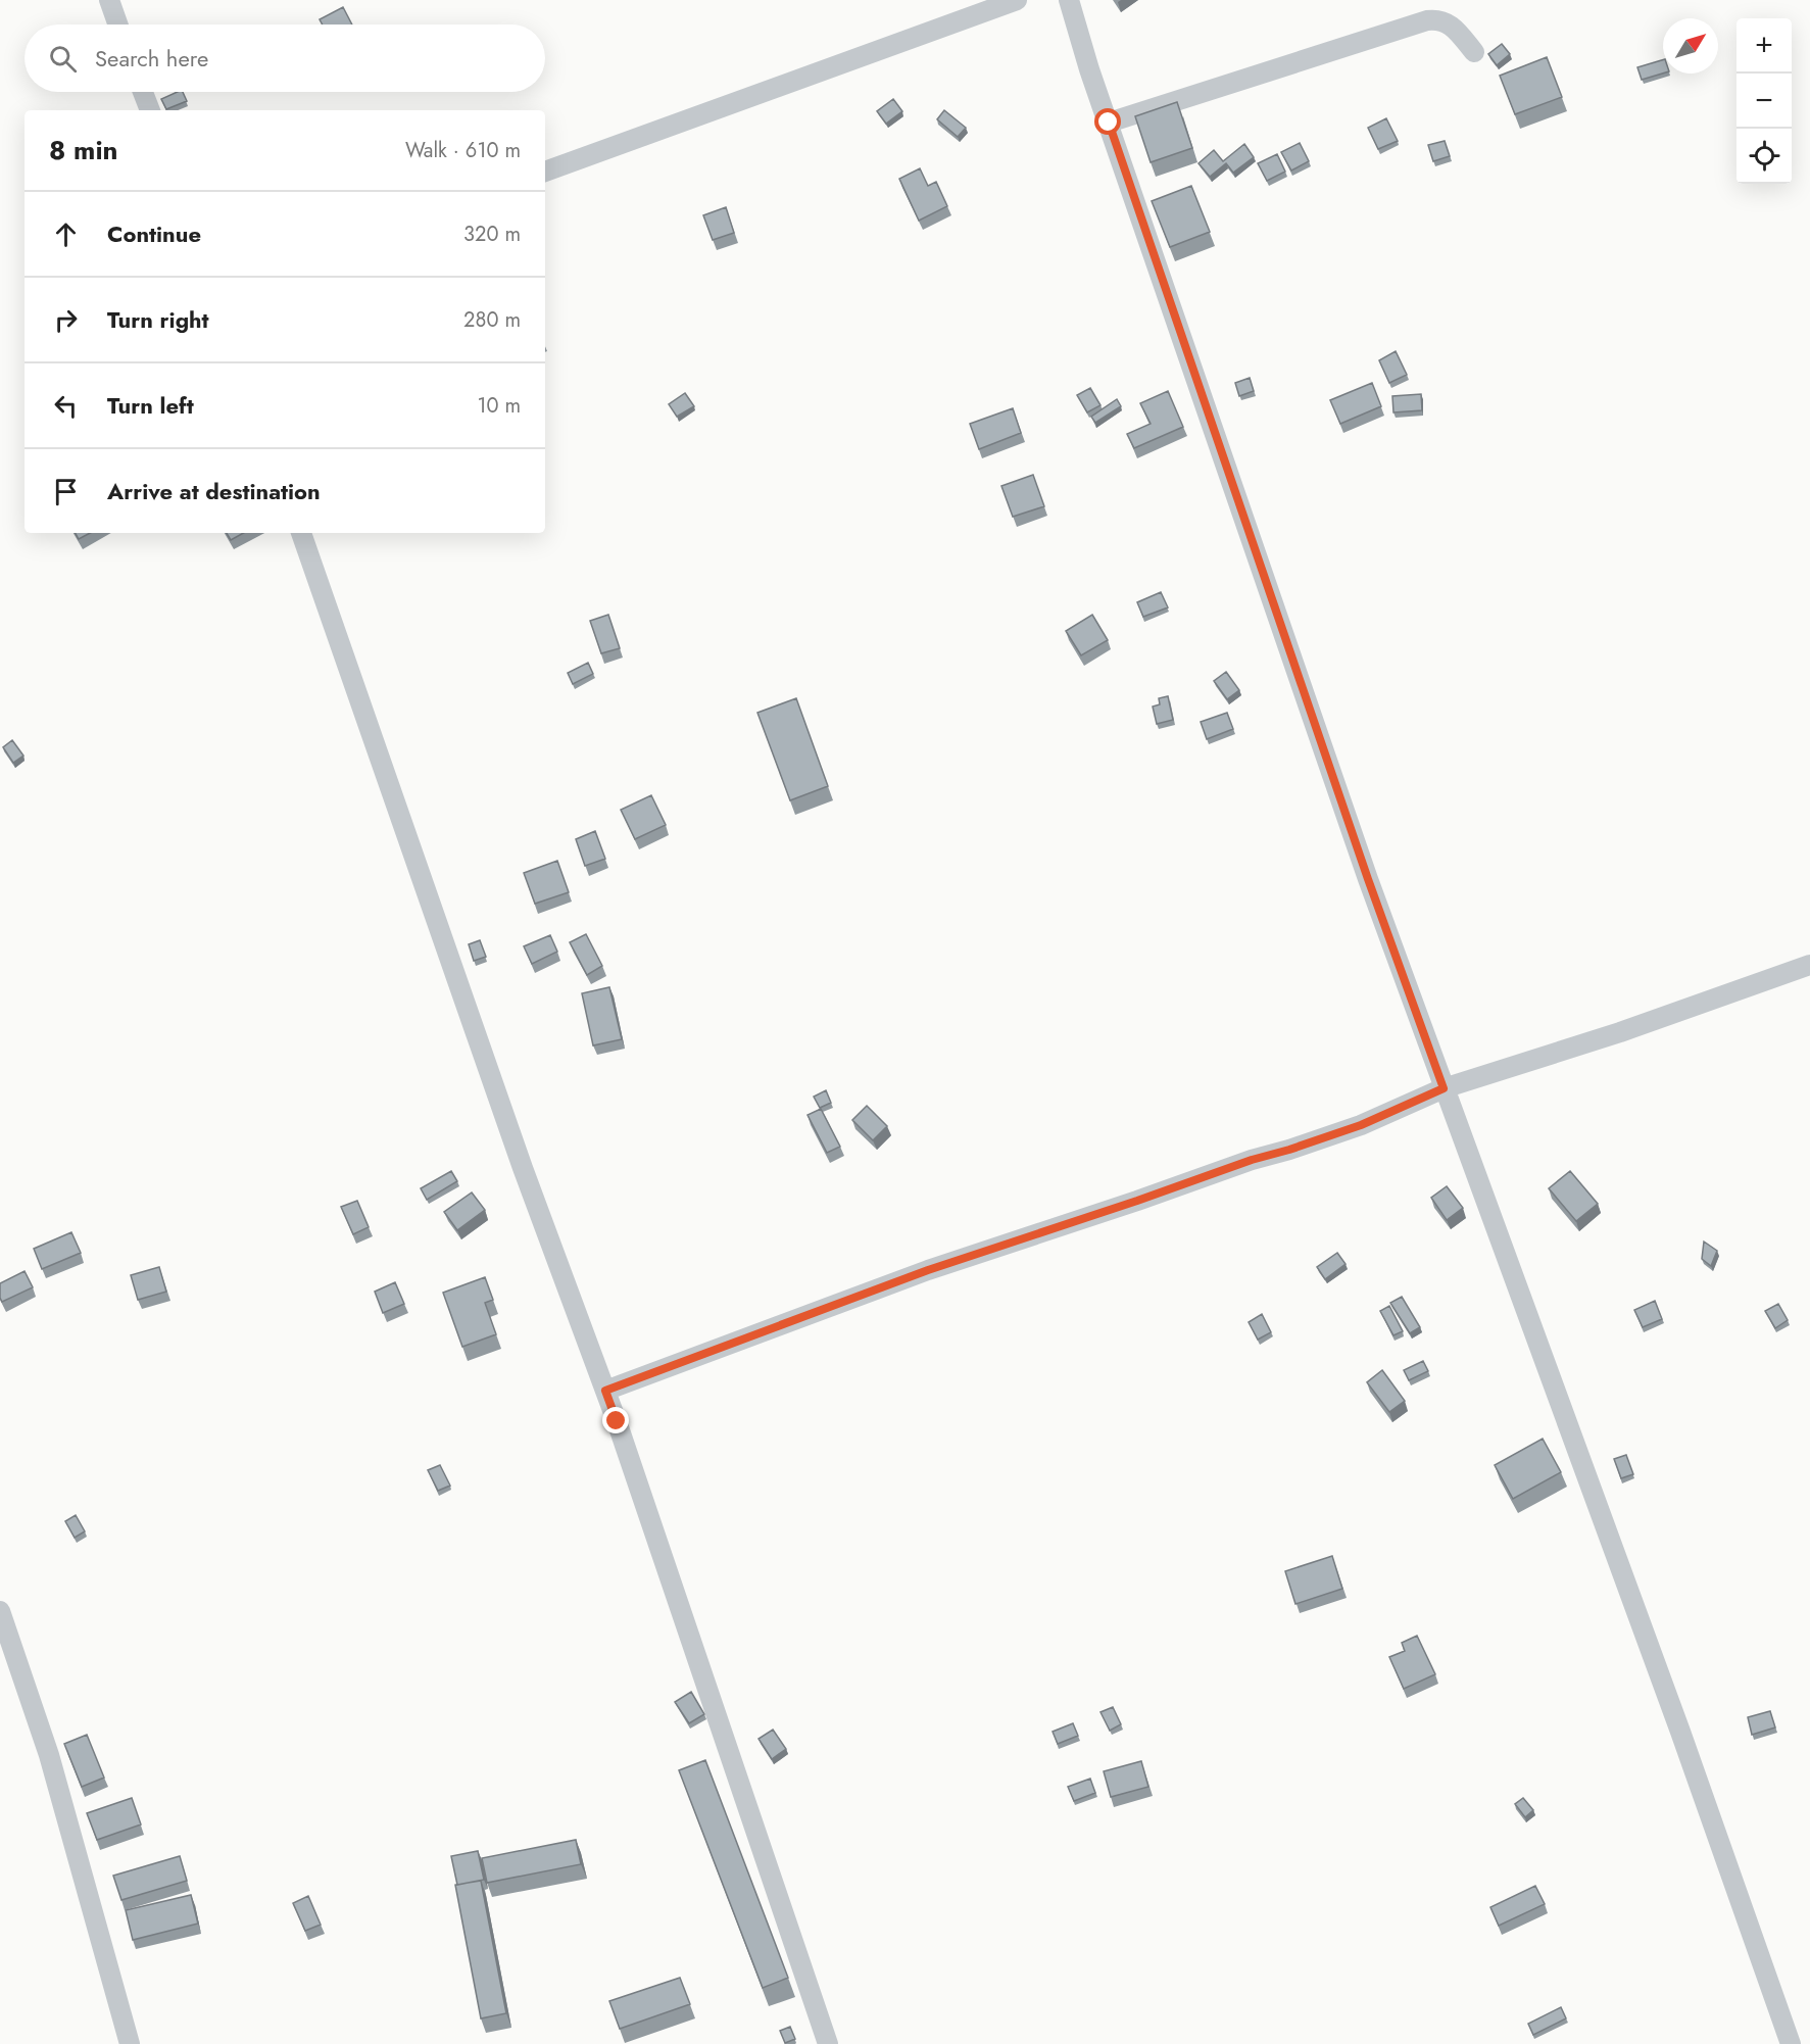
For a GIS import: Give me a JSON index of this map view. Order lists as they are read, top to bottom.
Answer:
{
  "north": "top right",
  "page": {
    "map_buttons": ["+", "−"],
    "search": "Search here",
    "heading": ["8 min", "Walk · 610 m"],
    "list": [
      ["Continue", "320 m"],
      ["Turn right", "280 m"],
      ["Turn left", "10 m"],
      "Arrive at destination"
    ]
  }
}
